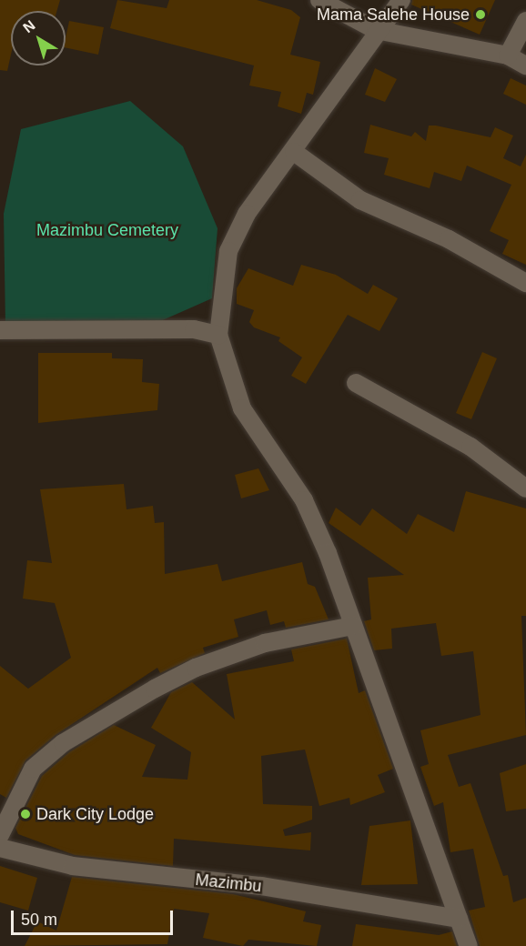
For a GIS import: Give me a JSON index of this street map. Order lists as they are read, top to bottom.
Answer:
{
  "streets": {
    "street": ["Mazimbu"]
  },
  "parks": ["Mazimbu Cemetery"],
  "places": ["Mama Salehe House", "Dark City Lodge"],
  "scale_bar": "50 m",
  "north": "top left"
}
